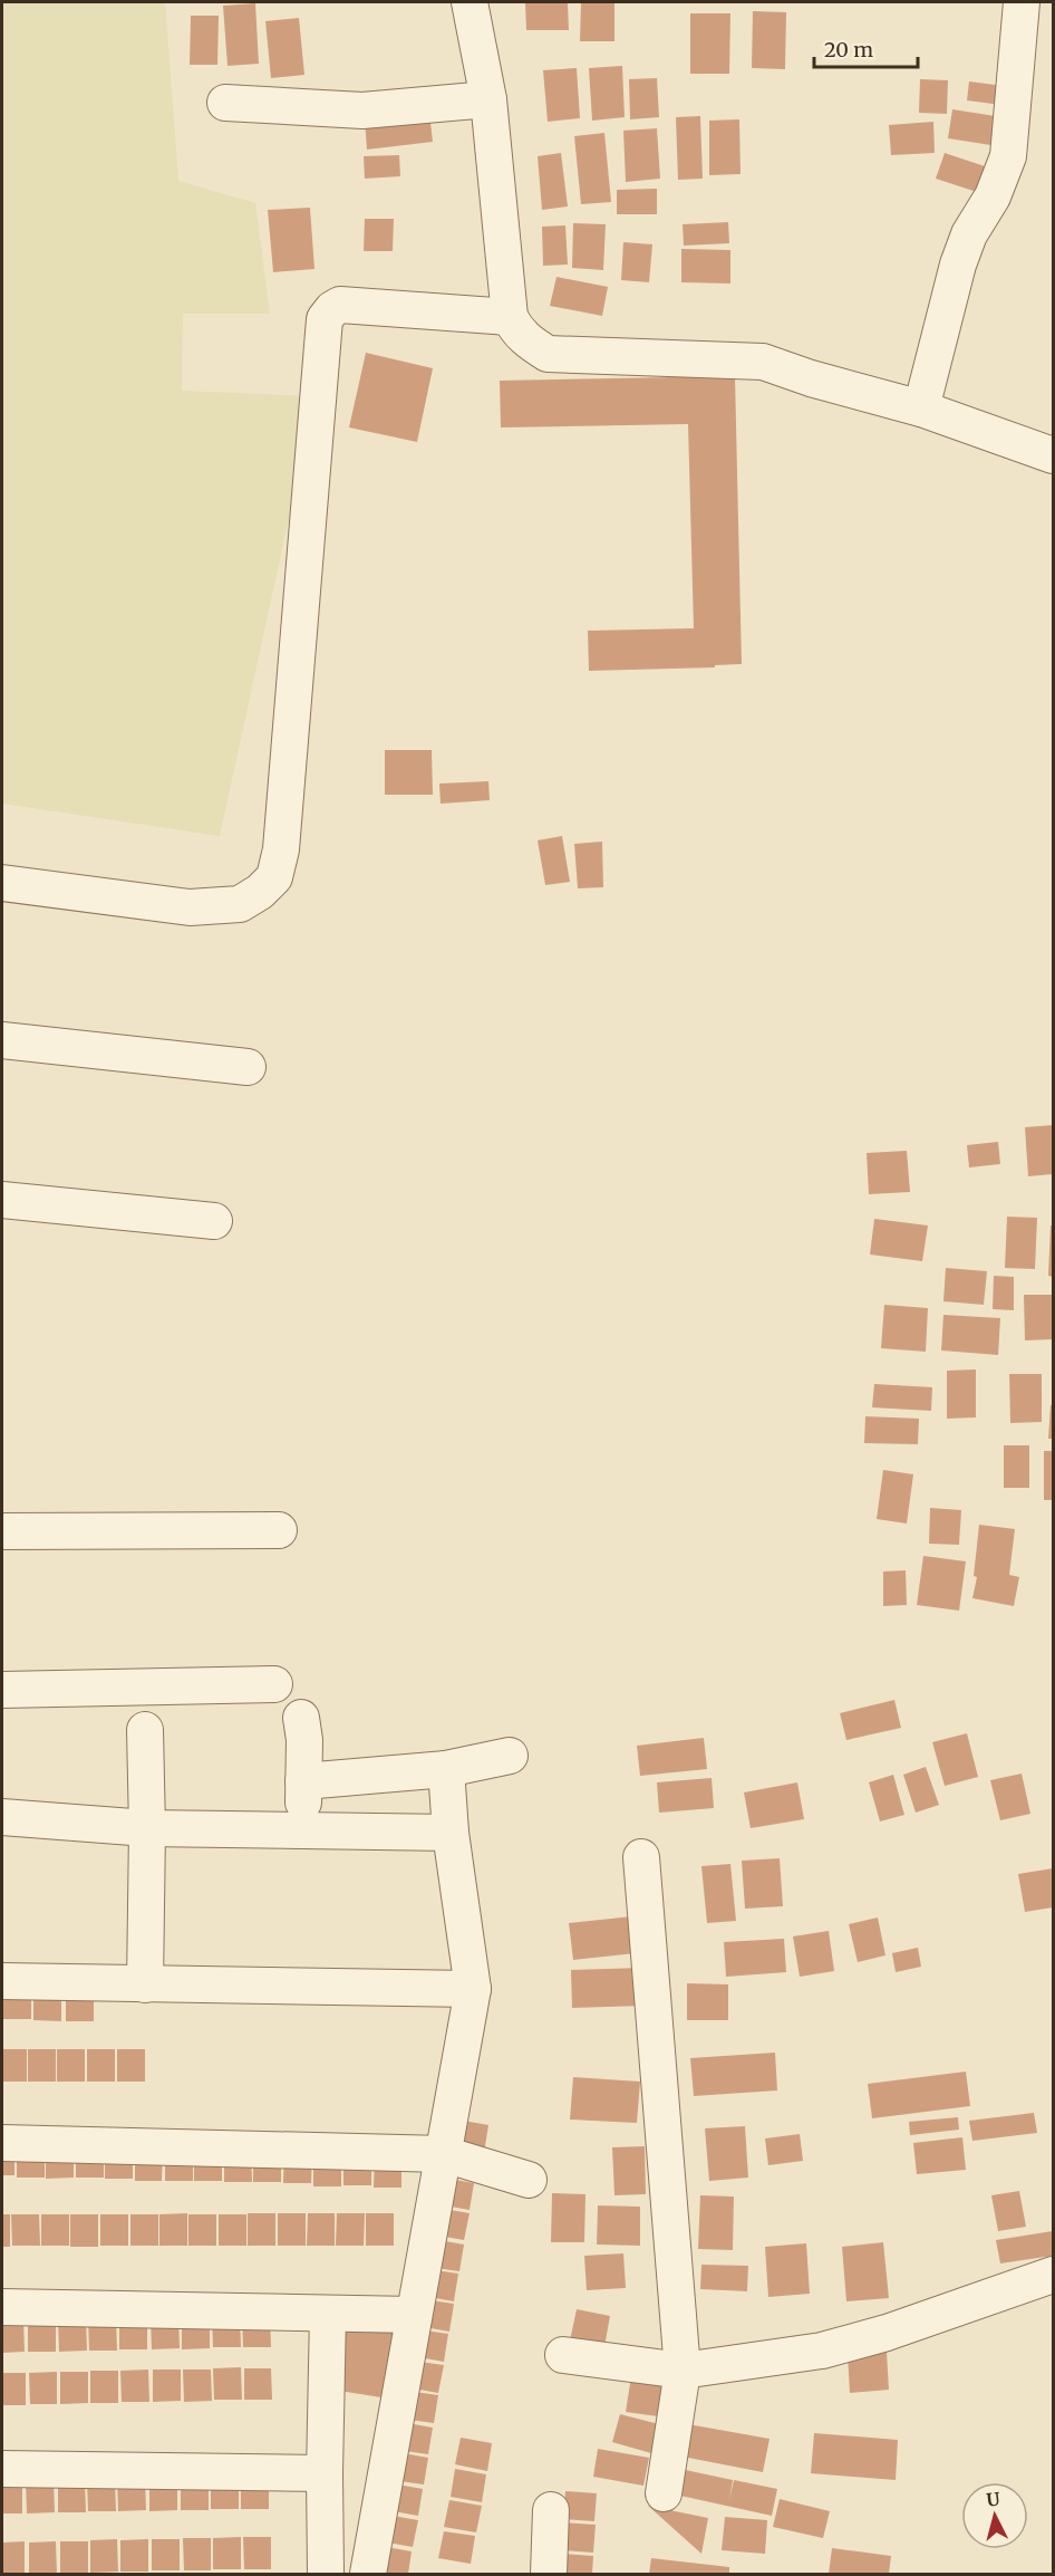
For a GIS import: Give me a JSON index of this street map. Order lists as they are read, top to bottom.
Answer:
{
  "scale_bar": "20 m",
  "north": "top"
}
